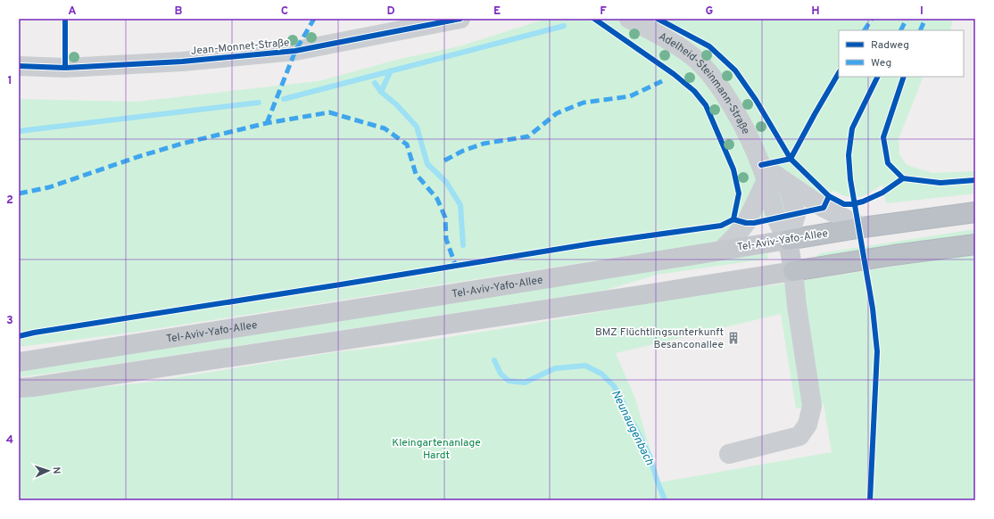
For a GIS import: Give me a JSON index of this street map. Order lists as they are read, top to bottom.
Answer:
{
  "streets": {
    "highway": ["Tel-Aviv-Yafo-Allee"],
    "street": ["Jean-Monnet-Straße", "Adelheid-Steinmann-Straße"]
  },
  "crossings": [
    ["Adelheid-Steinmann-Straße", "Tel-Aviv-Yafo-Allee"]
  ],
  "water": ["Neunaugenbach"],
  "parks": ["Kleingartenanlage Hardt"],
  "places": {
    "building": ["BMZ Flüchtlingsunterkunft Besanconallee"]
  },
  "legend": ["Radweg", "Weg"],
  "north": "right",
  "grid": {
    "columns": [
      "A",
      "B",
      "C",
      "D",
      "E",
      "F",
      "G",
      "H",
      "I"
    ],
    "rows": [
      "1",
      "2",
      "3",
      "4"
    ]
  }
}
